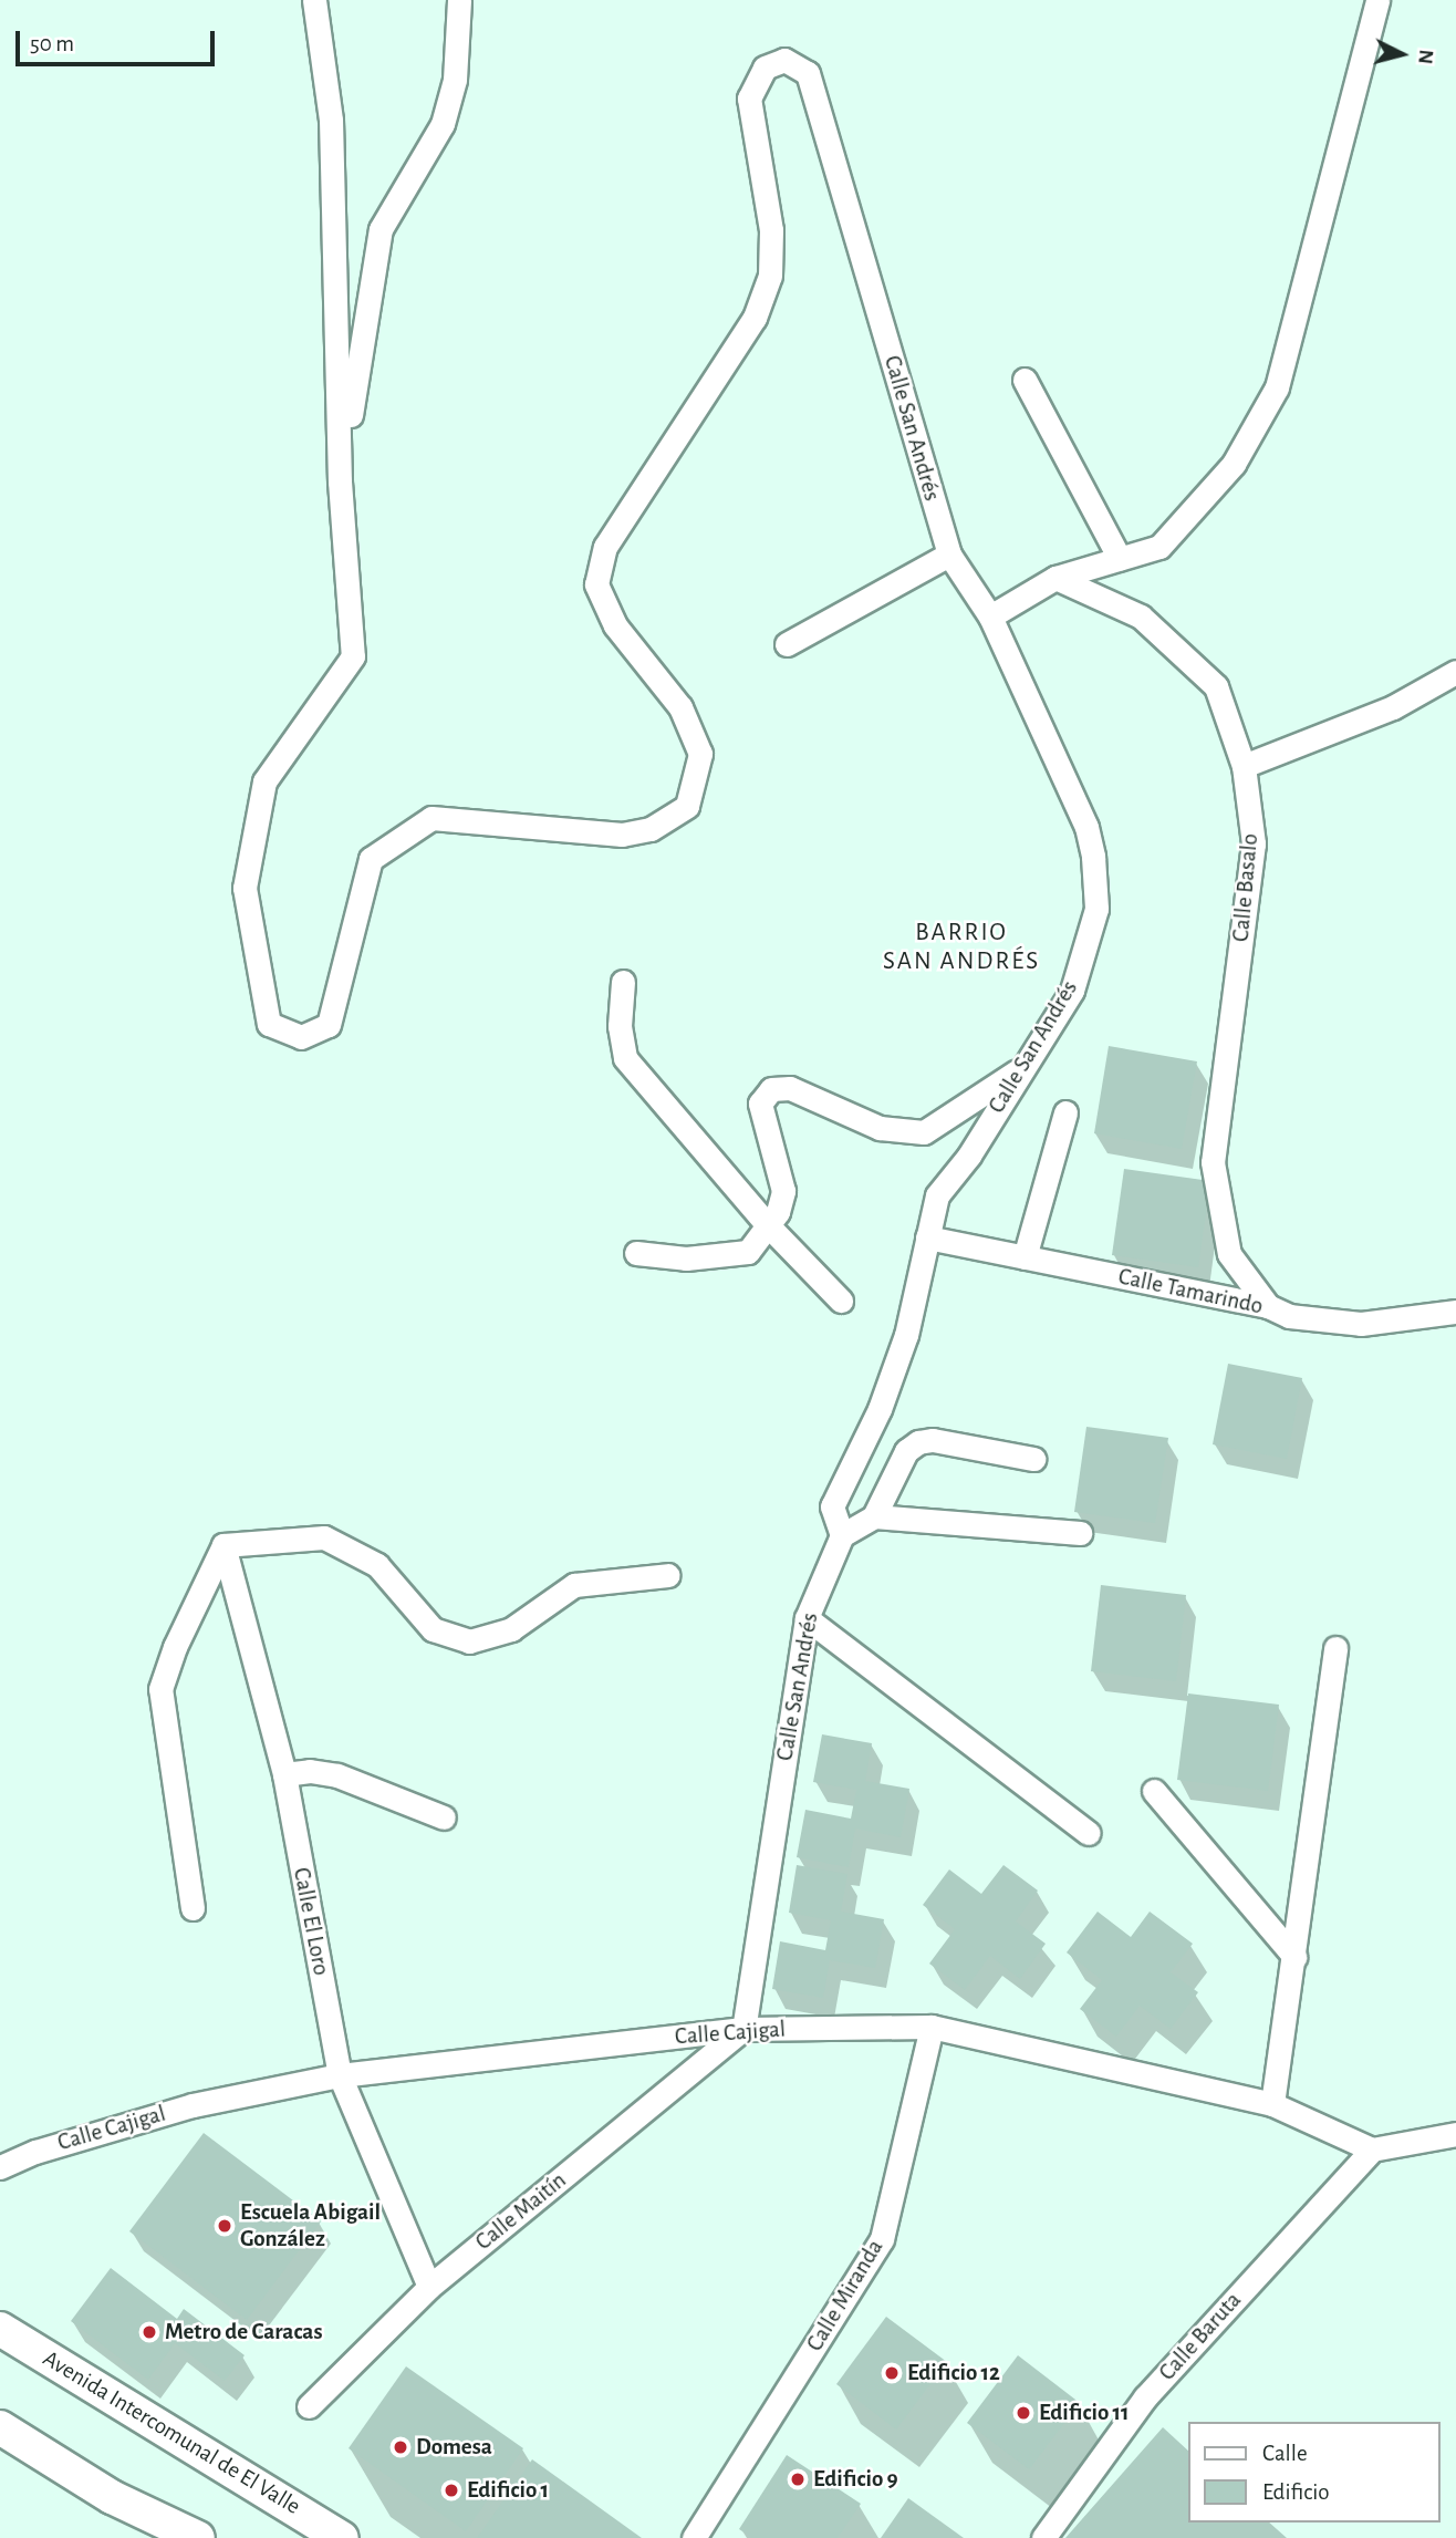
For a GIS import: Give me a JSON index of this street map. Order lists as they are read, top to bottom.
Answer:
{
  "streets": {
    "main road": ["Avenida Intercomunal de El Valle"],
    "street": [
      "Calle San Andrés",
      "Calle Basalo",
      "Calle Tamarindo",
      "Calle El Loro",
      "Calle Cajigal",
      "Calle Maitín",
      "Calle Miranda",
      "Calle Baruta"
    ]
  },
  "crossings": [
    ["Calle San Andrés", "Calle Tamarindo"],
    ["Calle San Andrés", "Calle Cajigal"],
    ["Calle San Andrés", "Calle Maitín"],
    ["Calle Basalo", "Calle Tamarindo"],
    ["Calle El Loro", "Calle Cajigal"],
    ["Calle El Loro", "Calle Maitín"],
    ["Calle Cajigal", "Calle Maitín"],
    ["Calle Cajigal", "Calle Miranda"],
    ["Calle Cajigal", "Calle Baruta"]
  ],
  "districts": ["BARRIO SAN ANDRÉS"],
  "places": [
    "Escuela Abigail González",
    "Metro de Caracas",
    "Edificio 12",
    "Edificio 11",
    "Domesa",
    "Edificio 9",
    "Edificio 1"
  ],
  "legend": ["Calle", "Edificio"],
  "scale_bar": "50 m",
  "north": "right"
}
